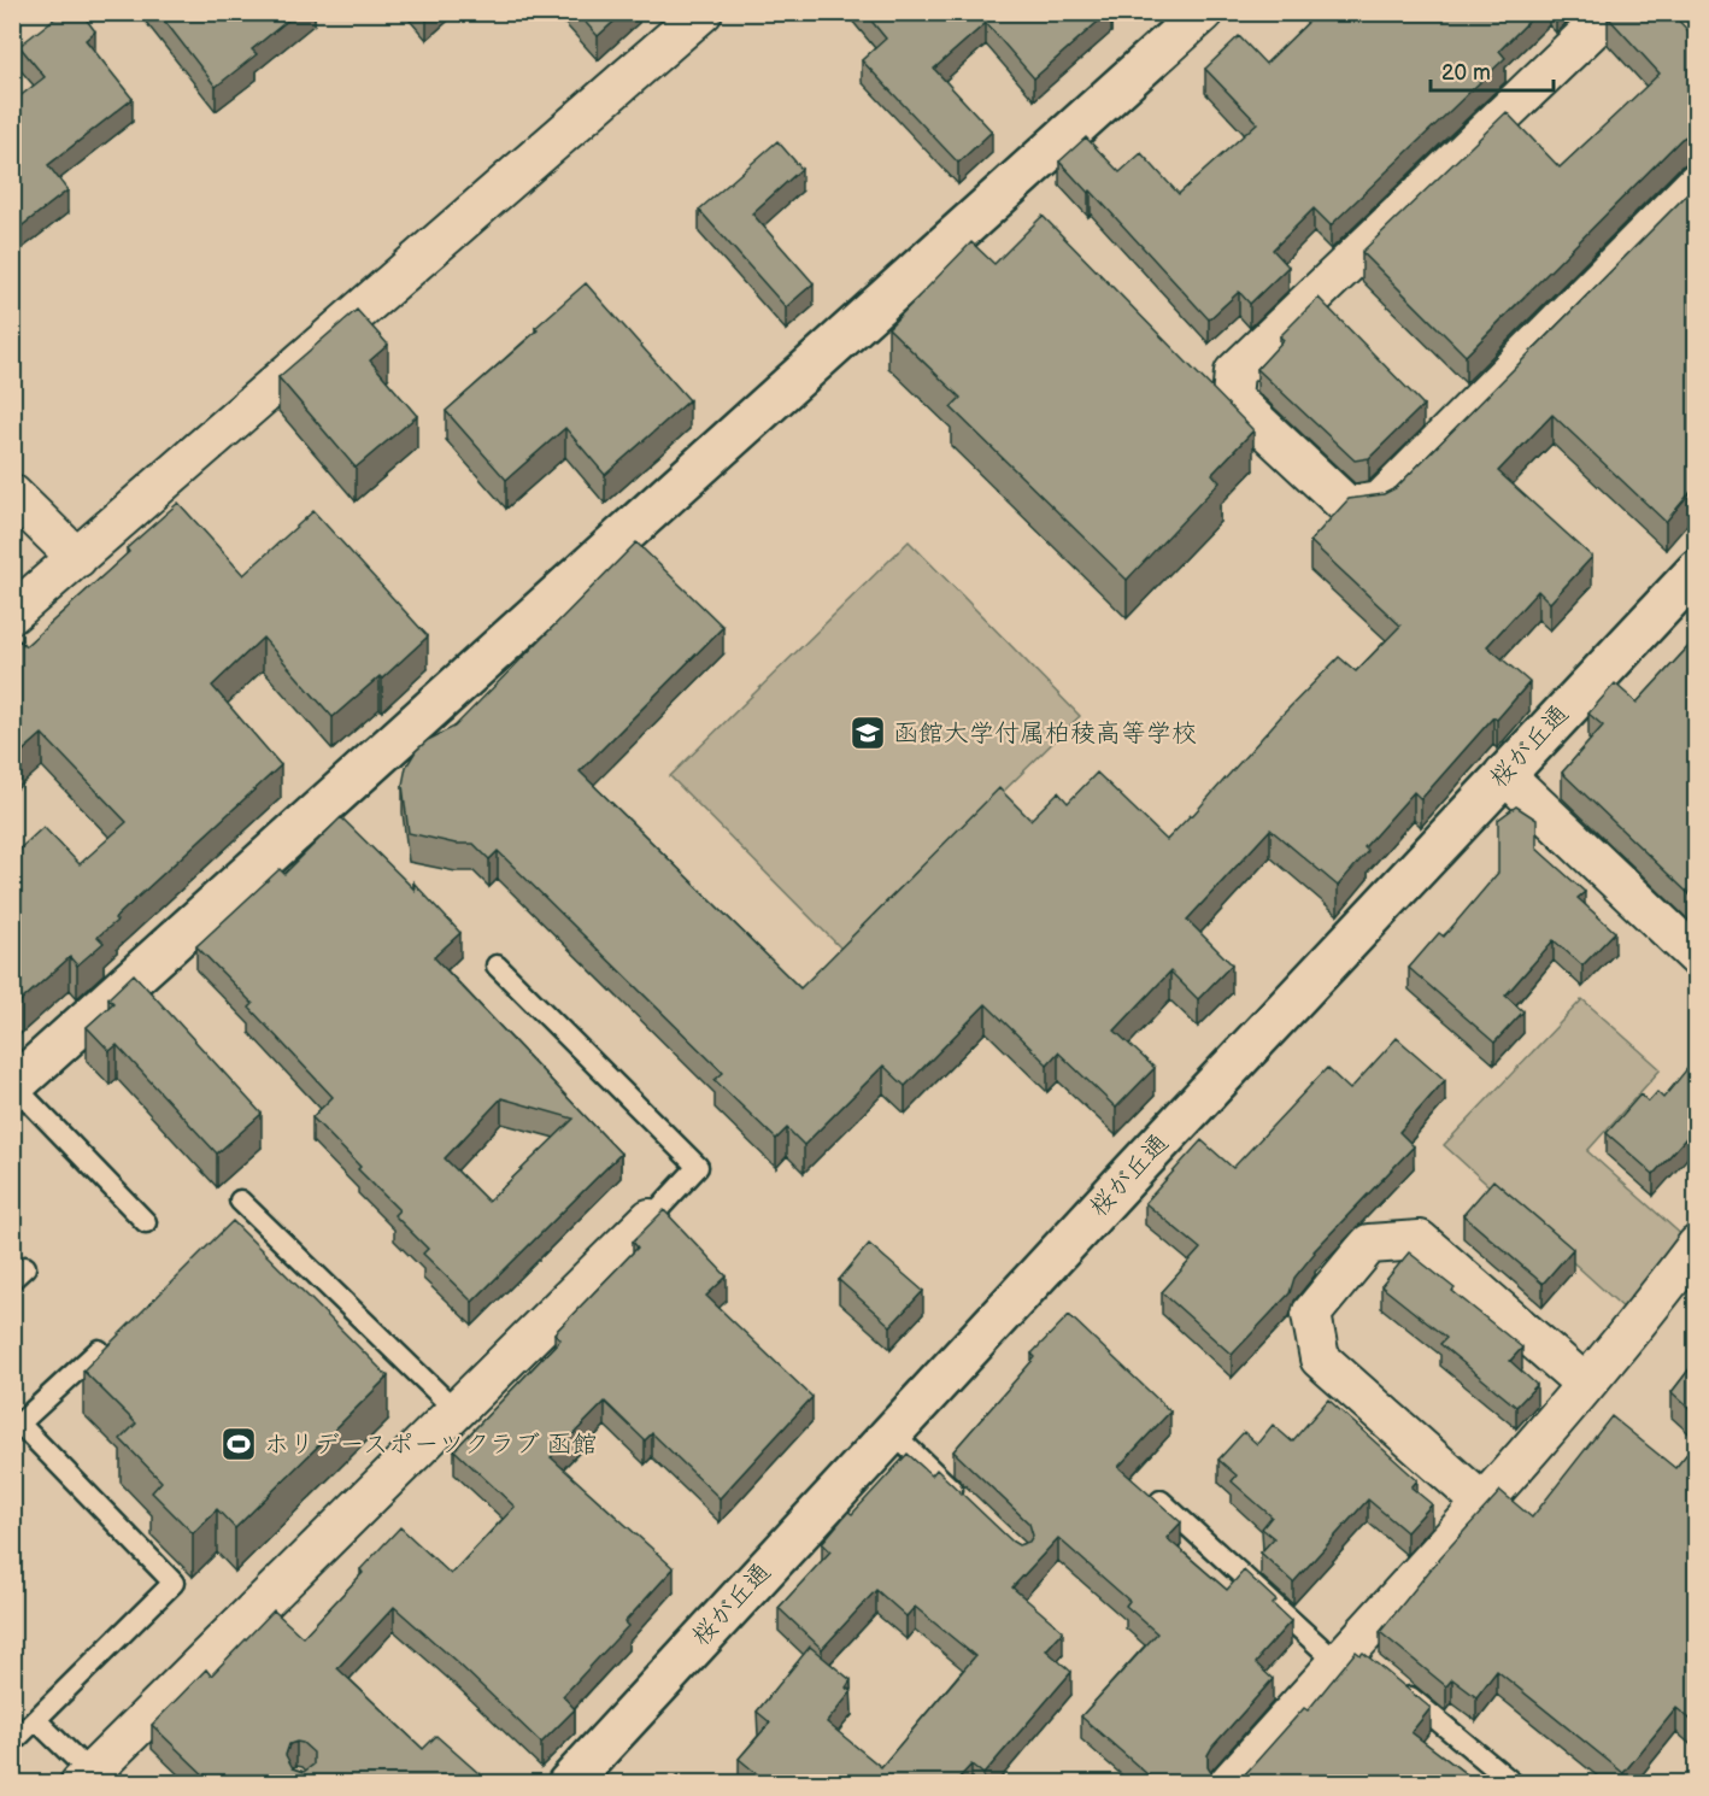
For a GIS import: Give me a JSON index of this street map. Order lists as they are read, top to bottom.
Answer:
{
  "streets": {
    "street": ["桜が丘通"]
  },
  "places": {
    "school or university": ["函館大学付属柏稜高等学校"],
    "sports": ["ホリデースポーツクラブ 函館"]
  },
  "scale_bar": "20 m"
}
